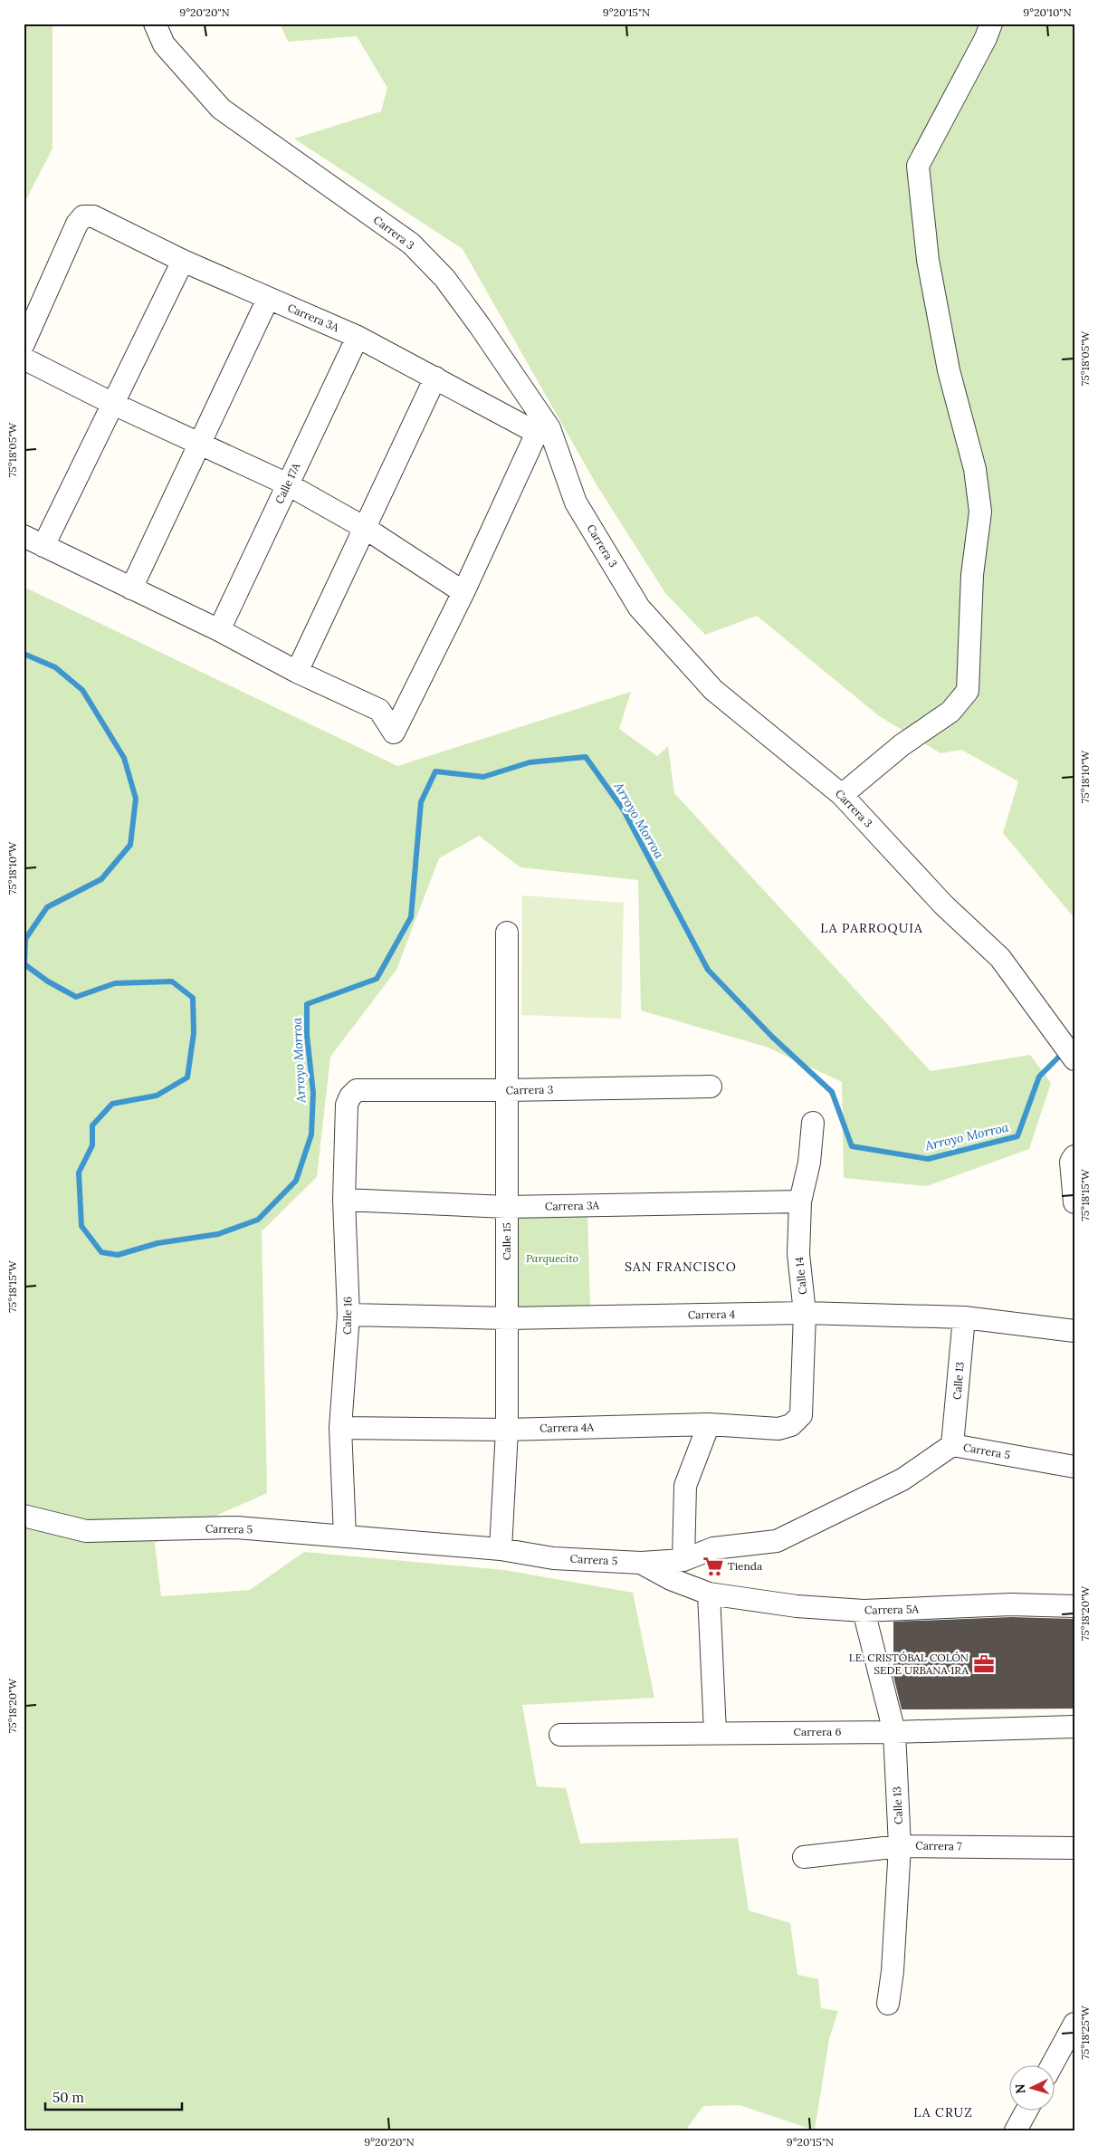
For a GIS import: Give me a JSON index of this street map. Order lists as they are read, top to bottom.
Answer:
{
  "streets": {
    "street": [
      "Carrera 3",
      "Carrera 3A",
      "Calle 17A",
      "Calle 15",
      "Calle 14",
      "Carrera 4",
      "Calle 16",
      "Calle 13",
      "Carrera 4A",
      "Carrera 5",
      "Carrera 5A",
      "Carrera 6",
      "Carrera 7"
    ]
  },
  "crossings": [
    ["Carrera 3", "Carrera 3A"],
    ["Carrera 3", "Calle 15"],
    ["Carrera 3", "Calle 16"],
    ["Carrera 3A", "Calle 17A"],
    ["Carrera 3A", "Calle 15"],
    ["Carrera 3A", "Calle 14"],
    ["Carrera 3A", "Calle 16"],
    ["Calle 15", "Carrera 4"],
    ["Calle 15", "Carrera 4A"],
    ["Calle 15", "Carrera 5"],
    ["Calle 14", "Carrera 4"],
    ["Calle 14", "Carrera 4A"],
    ["Carrera 4", "Calle 16"],
    ["Carrera 4", "Calle 13"],
    ["Calle 16", "Carrera 4A"],
    ["Calle 16", "Carrera 5"],
    ["Calle 13", "Carrera 5"],
    ["Calle 13", "Carrera 5A"],
    ["Calle 13", "Carrera 6"],
    ["Calle 13", "Carrera 7"],
    ["Carrera 5", "Carrera 5A"]
  ],
  "districts": ["LA PARROQUIA", "SAN FRANCISCO", "LA CRUZ"],
  "water": ["Arroyo Morroa"],
  "parks": ["Parquecito"],
  "places": {
    "supermarket": ["Tienda"],
    "office": ["I.E. CRISTÓBAL COLÓN SEDE URBANA 1RA"]
  },
  "scale_bar": "50 m",
  "north": "left",
  "coordinates": [
    "9°20'20\"N",
    "9°20'15\"N",
    "9°20'10\"N",
    "75°18'05\"W",
    "75°18'10\"W",
    "75°18'15\"W",
    "75°18'20\"W",
    "75°18'25\"W"
  ]
}
